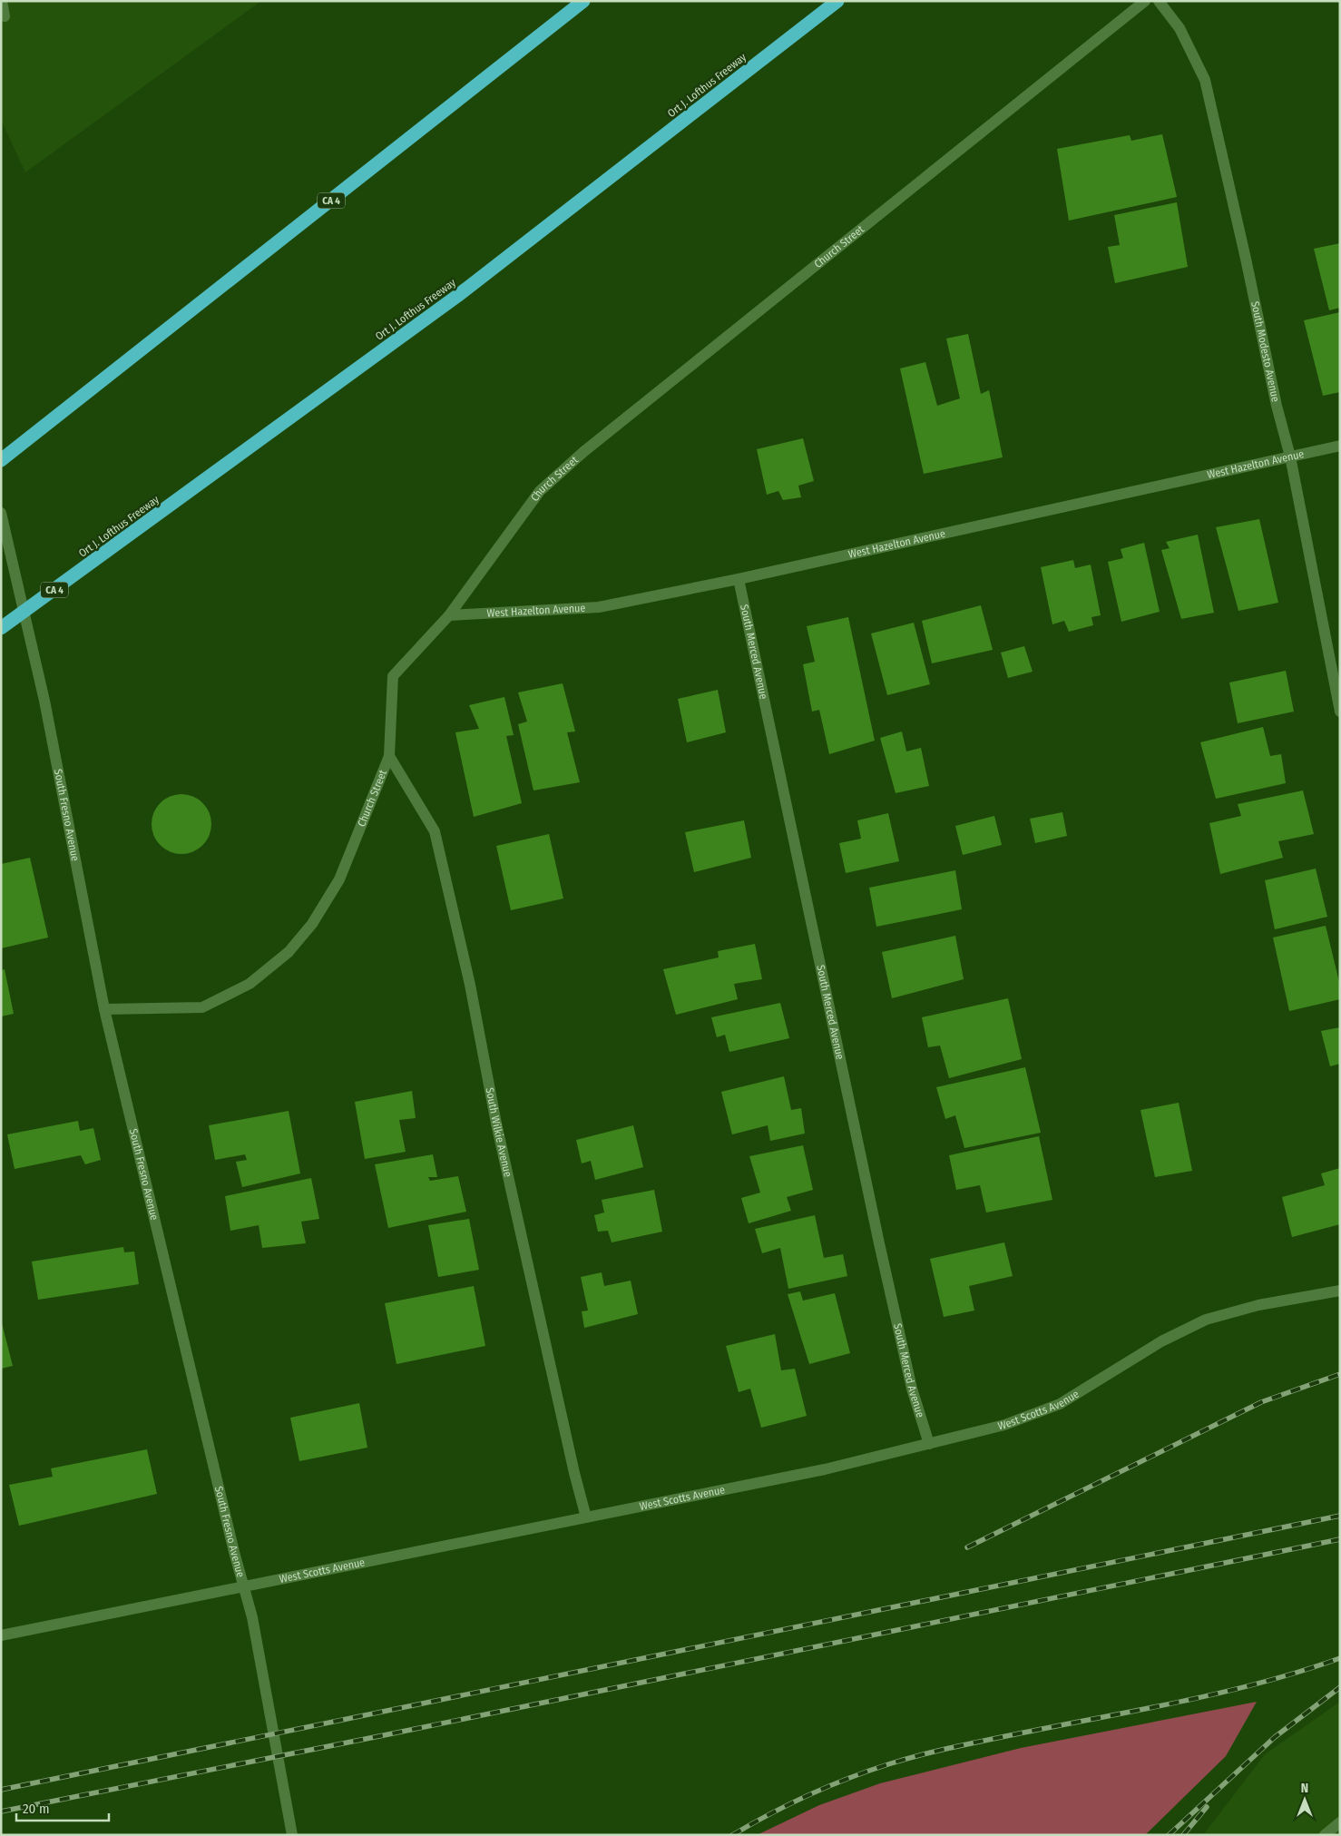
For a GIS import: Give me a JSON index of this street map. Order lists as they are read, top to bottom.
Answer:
{
  "streets": {
    "highway": ["Ort J. Lofthus Freeway", "CA 4"],
    "street": [
      "Church Street",
      "South Modesto Avenue",
      "West Hazelton Avenue",
      "South Merced Avenue",
      "South Fresno Avenue",
      "South Wilkie Avenue",
      "West Scotts Avenue"
    ]
  },
  "crossings": [
    ["Church Street", "West Hazelton Avenue"],
    ["Church Street", "South Fresno Avenue"],
    ["Church Street", "South Wilkie Avenue"],
    ["South Modesto Avenue", "West Hazelton Avenue"],
    ["West Hazelton Avenue", "South Merced Avenue"],
    ["South Merced Avenue", "West Scotts Avenue"],
    ["South Fresno Avenue", "West Scotts Avenue"],
    ["South Wilkie Avenue", "West Scotts Avenue"]
  ],
  "scale_bar": "20 m",
  "north": "top"
}
